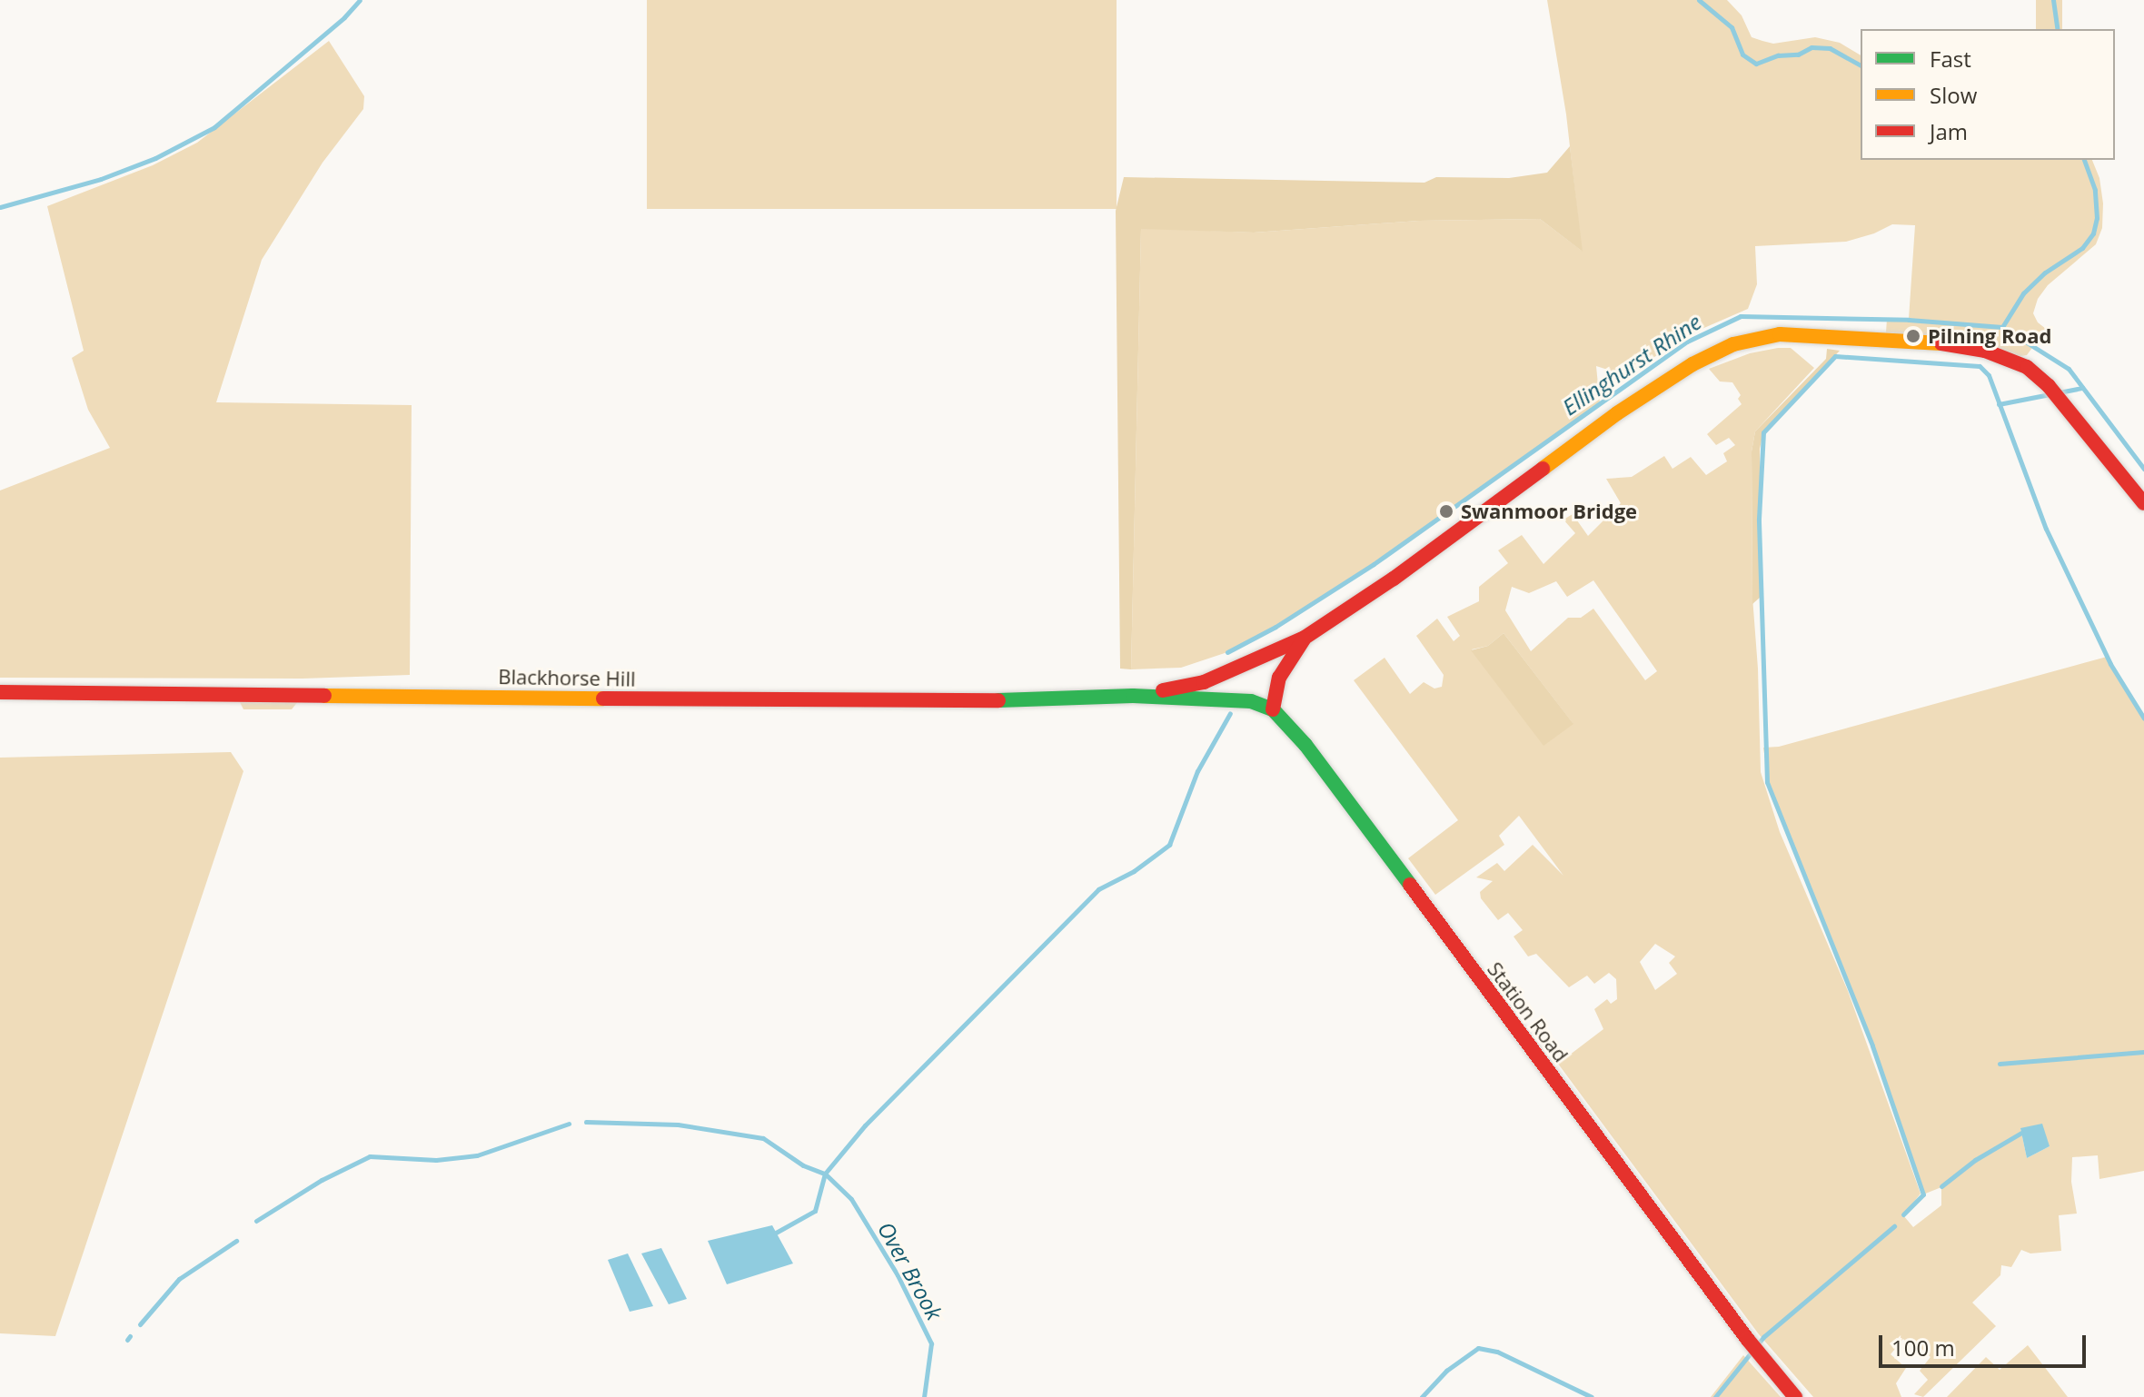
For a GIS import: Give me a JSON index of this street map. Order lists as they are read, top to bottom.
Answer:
{
  "streets": {
    "main road": ["Blackhorse Hill", "Station Road"]
  },
  "water": ["Ellinghurst Rhine", "Over Brook"],
  "places": ["Pilning Road", "Swanmoor Bridge"],
  "legend": ["Fast", "Slow", "Jam"],
  "scale_bar": "100 m"
}
